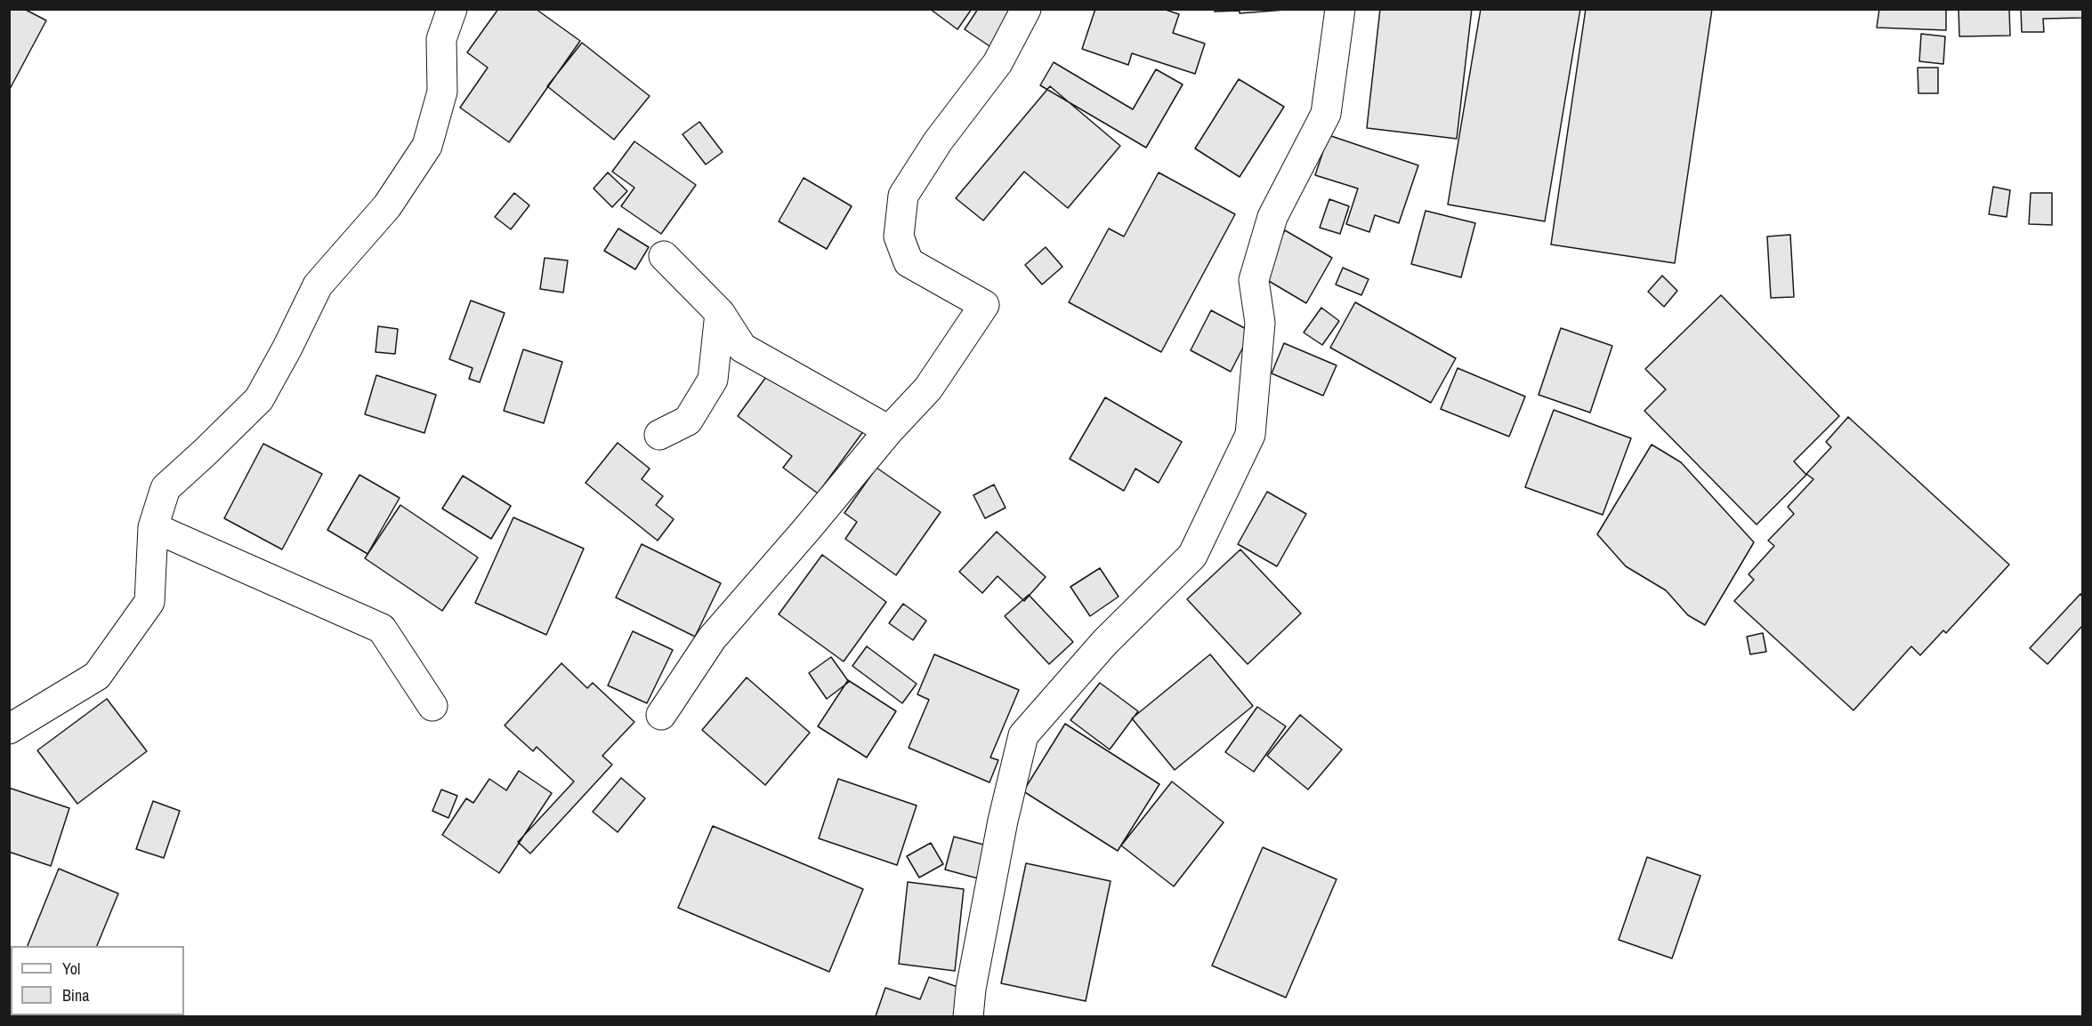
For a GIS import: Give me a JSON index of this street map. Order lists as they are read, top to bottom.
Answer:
{
  "legend": ["Yol", "Bina"]
}
